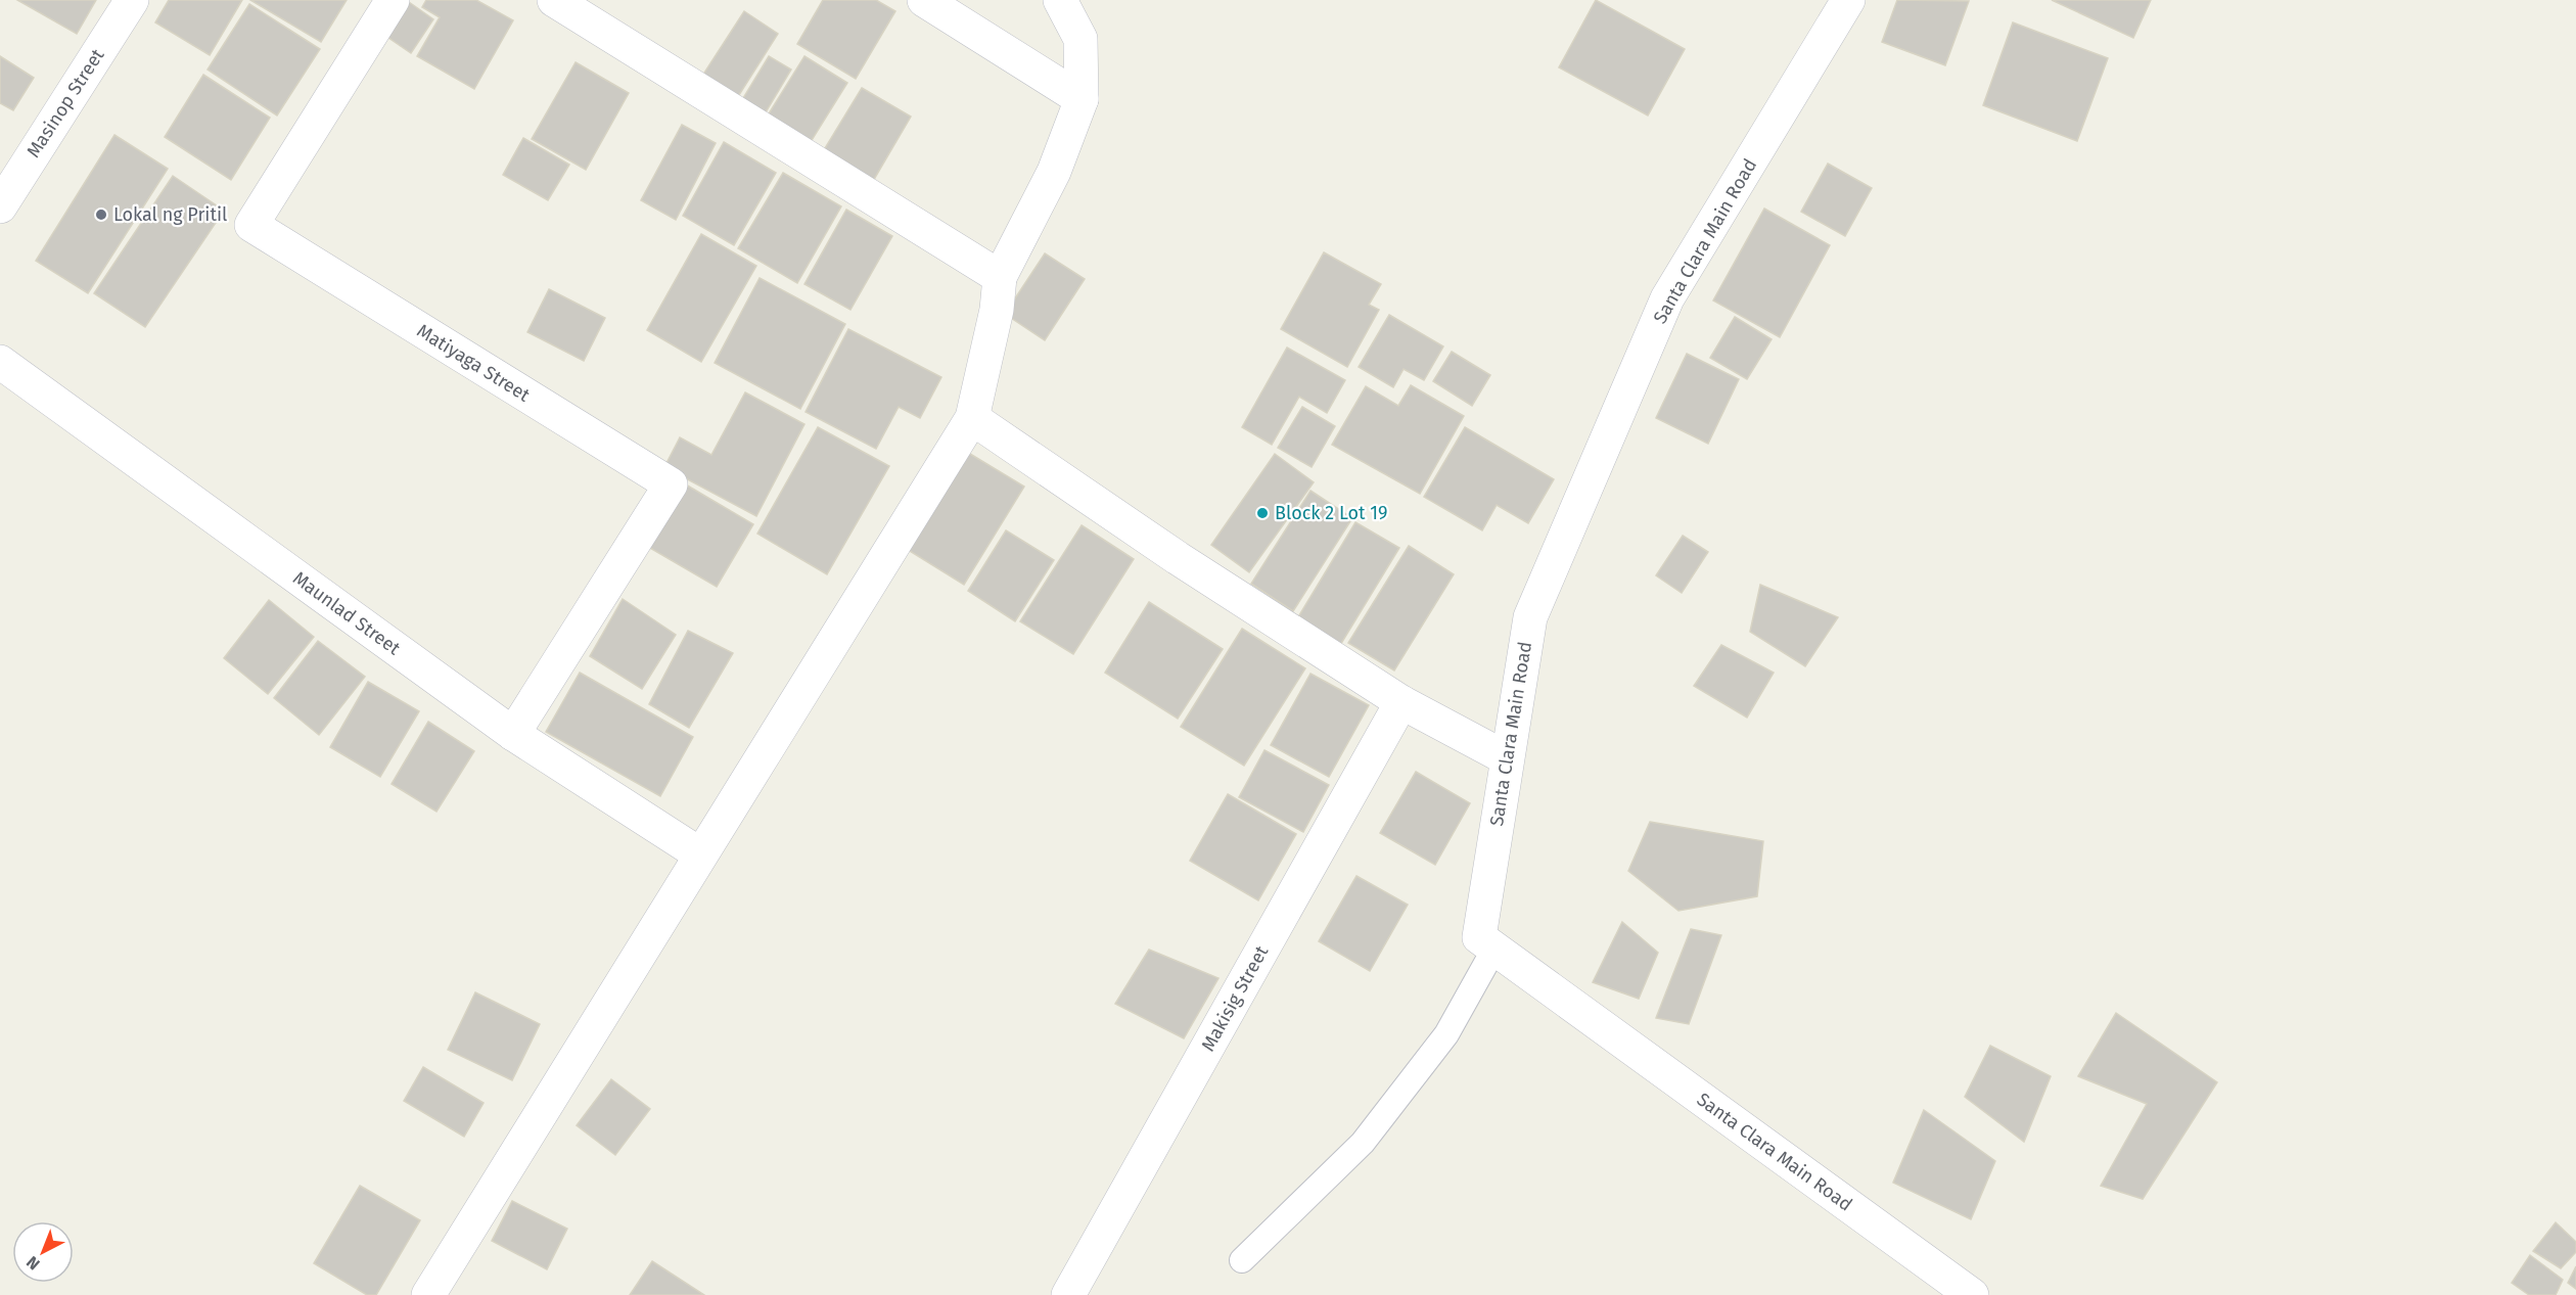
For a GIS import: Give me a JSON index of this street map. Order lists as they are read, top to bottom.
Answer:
{
  "streets": {
    "street": [
      "Masinop Street",
      "Santa Clara Main Road",
      "Matiyaga Street",
      "Maunlad Street",
      "Makisig Street"
    ]
  },
  "crossings": [
    ["Matiyaga Street", "Maunlad Street"]
  ],
  "places": ["Lokal ng Pritil", "Block 2 Lot 19"],
  "north": "bottom left"
}
